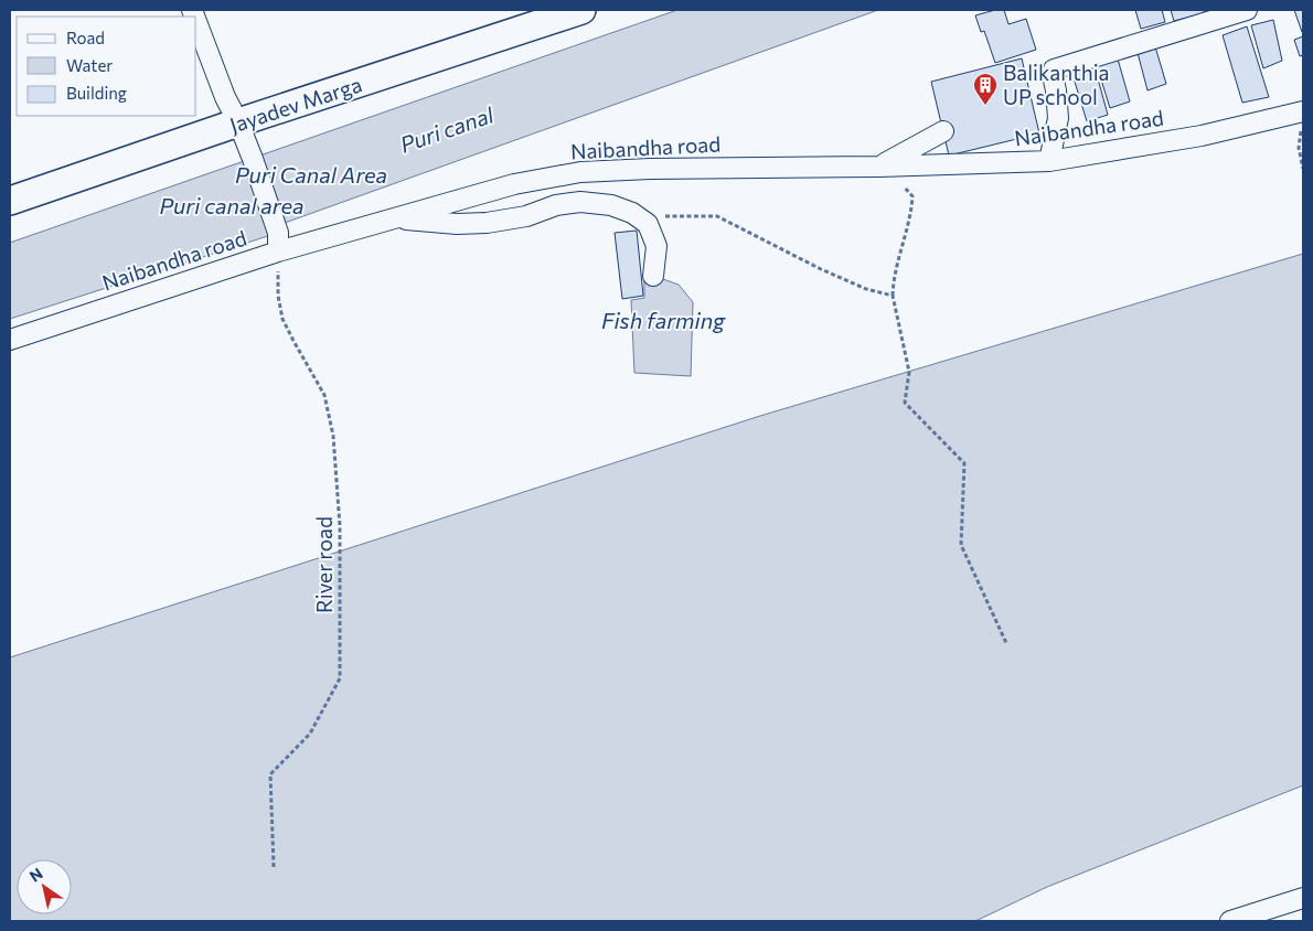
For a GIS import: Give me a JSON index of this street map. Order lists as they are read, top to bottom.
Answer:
{
  "streets": {
    "main road": ["Jayadev Marga"],
    "street": ["Naibandha road"],
    "path": ["River road"]
  },
  "crossings": [
    ["Naibandha road", "River road"]
  ],
  "water": [
    "Puri canal",
    "Puri Canal Area",
    "Puri canal area",
    "Fish farming"
  ],
  "places": {
    "building": ["Balikanthia UP school"]
  },
  "legend": ["Road", "Water", "Building"],
  "north": "top left"
}
